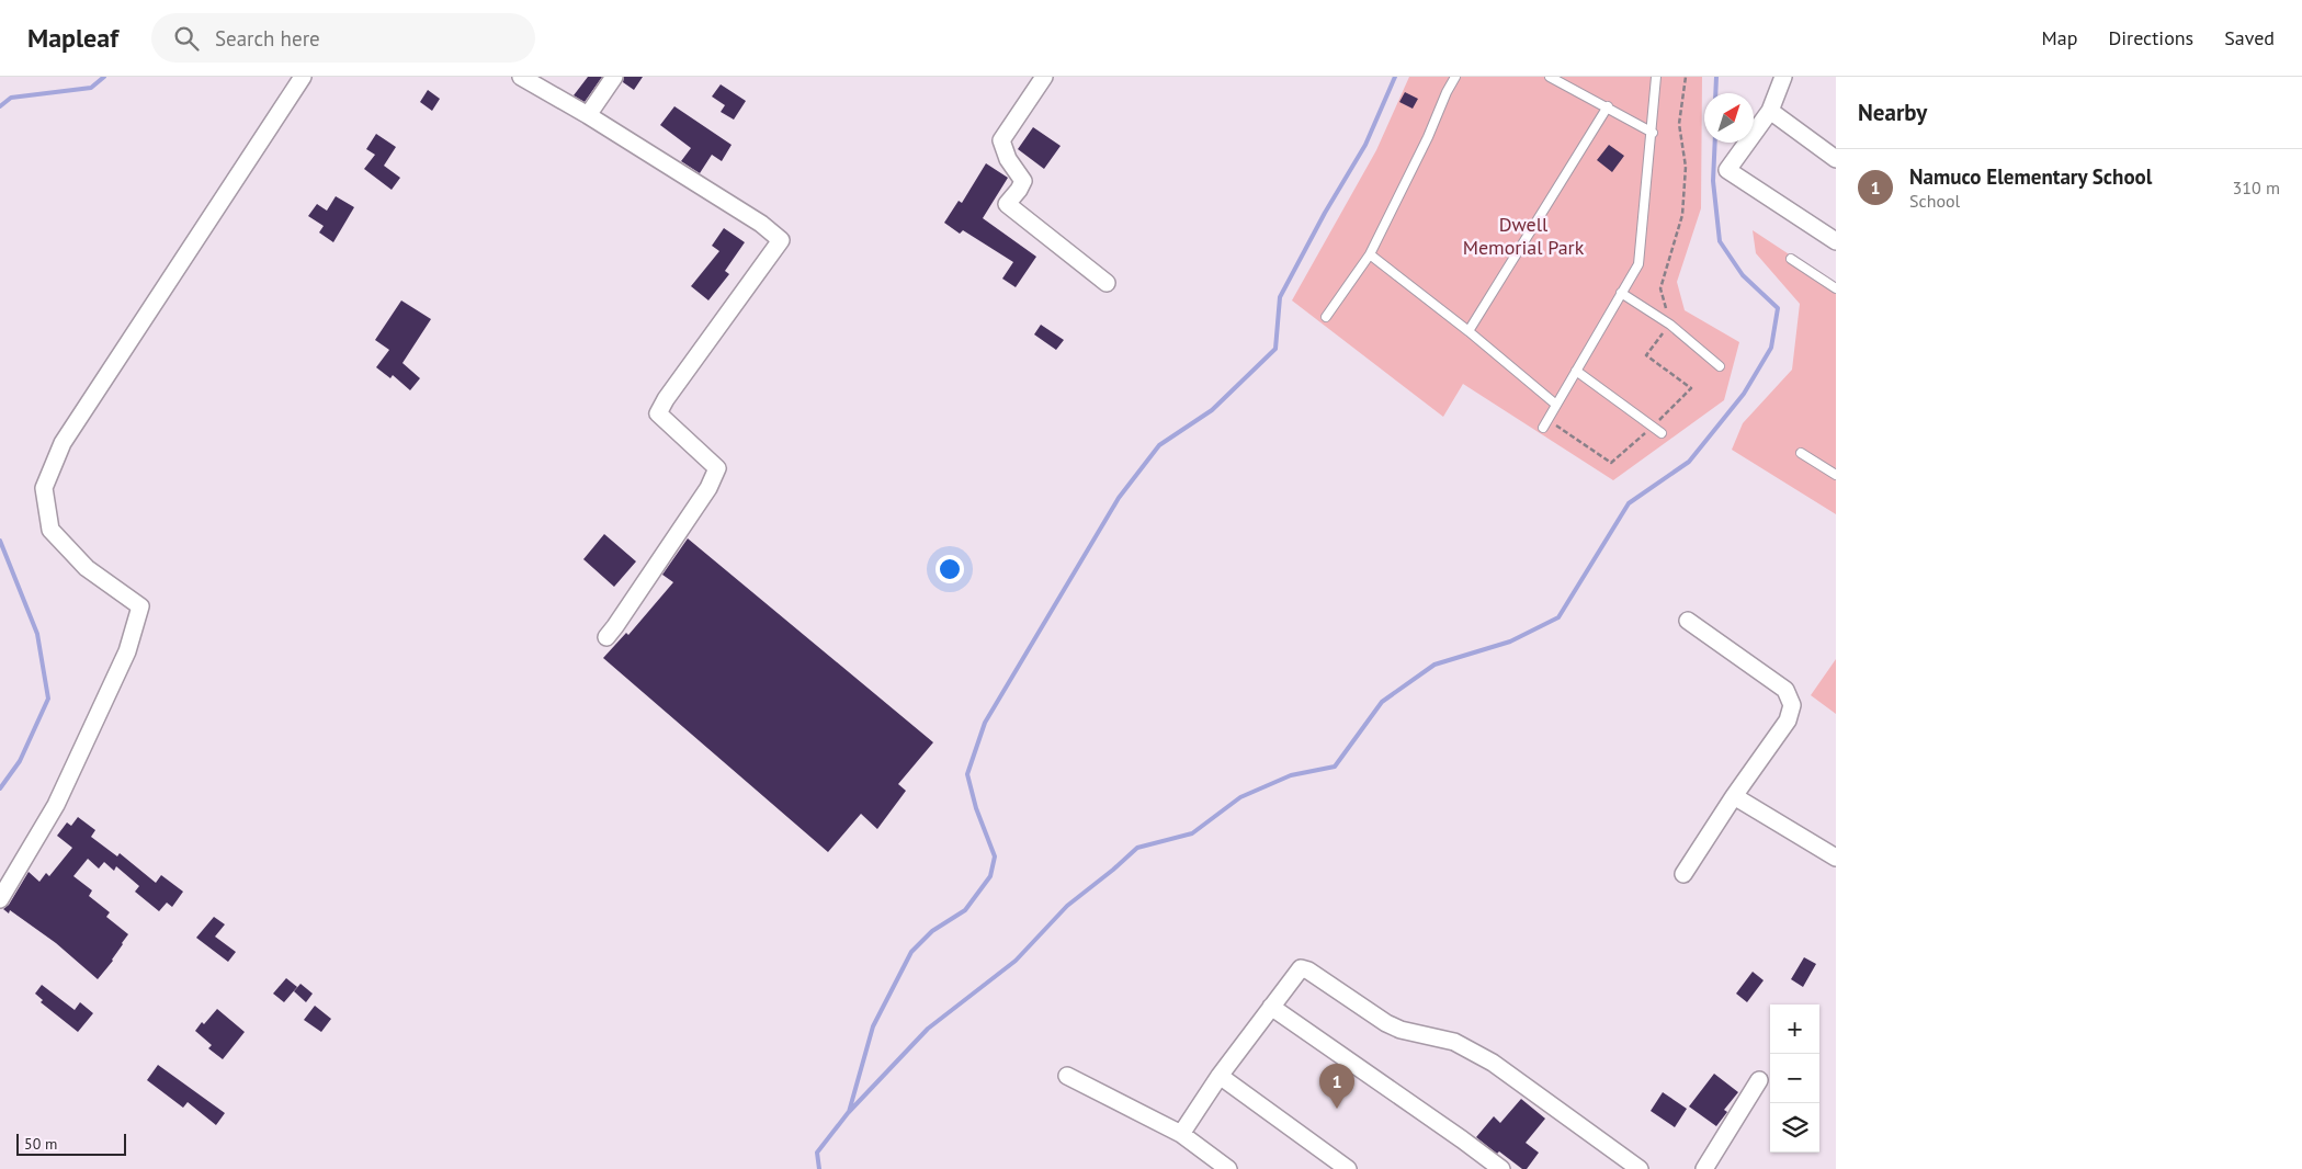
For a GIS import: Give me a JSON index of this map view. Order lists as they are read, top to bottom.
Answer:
{
  "parks": ["Dwell Memorial Park"],
  "scale_bar": "50 m",
  "north": "top right",
  "page": {
    "header": "Mapleaf",
    "search": "Search here",
    "nav": ["Map", "Directions", "Saved"],
    "heading": "Nearby",
    "list": [
      {
        "mark": "1",
        "name": "Namuco Elementary School",
        "note": "School",
        "value": "310 m"
      }
    ],
    "map_buttons": ["+", "−"],
    "pins": "1",
    "scale": "50 m"
  }
}
